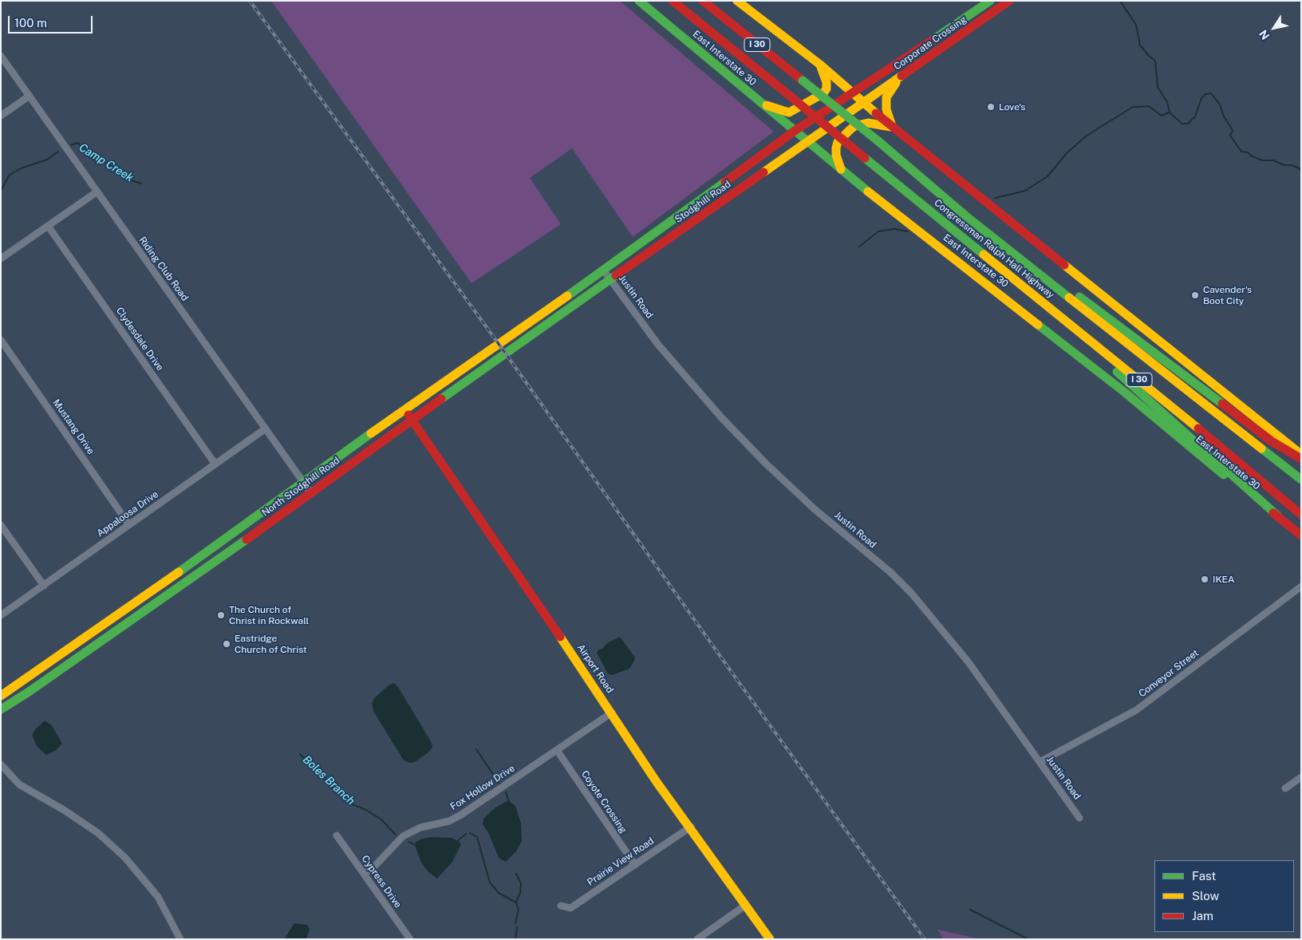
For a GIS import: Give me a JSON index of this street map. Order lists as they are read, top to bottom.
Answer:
{
  "streets": {
    "main road": [
      "Corporate Crossing",
      "I 30",
      "East Interstate 30",
      "Stodghill Road",
      "Congressman Ralph Hall Highway",
      "North Stodghill Road",
      "Airport Road"
    ],
    "street": [
      "Riding Club Road",
      "Justin Road",
      "Clydesdale Drive",
      "Mustang Drive",
      "Appaloosa Drive",
      "Conveyor Street",
      "Fox Hollow Drive",
      "Coyote Crossing",
      "Prairie View Road",
      "Cypress Drive"
    ]
  },
  "crossings": [
    ["Corporate Crossing", "East Interstate 30"],
    ["Corporate Crossing", "Stodghill Road"],
    ["East Interstate 30", "Stodghill Road"],
    ["Stodghill Road", "Justin Road"],
    ["Stodghill Road", "North Stodghill Road"],
    ["Riding Club Road", "North Stodghill Road"],
    ["Riding Club Road", "Appaloosa Drive"],
    ["Justin Road", "North Stodghill Road"],
    ["Justin Road", "Conveyor Street"],
    ["Clydesdale Drive", "Appaloosa Drive"],
    ["Mustang Drive", "Appaloosa Drive"],
    ["North Stodghill Road", "Airport Road"],
    ["Airport Road", "Fox Hollow Drive"],
    ["Airport Road", "Prairie View Road"],
    ["Fox Hollow Drive", "Coyote Crossing"],
    ["Fox Hollow Drive", "Cypress Drive"],
    ["Coyote Crossing", "Prairie View Road"]
  ],
  "water": ["Camp Creek", "Boles Branch"],
  "places": [
    "Love's",
    "Cavender's Boot City",
    "IKEA",
    "The Church of Christ in Rockwall",
    "Eastridge Church of Christ"
  ],
  "legend": ["Fast", "Slow", "Jam"],
  "scale_bar": "100 m",
  "north": "bottom left"
}
